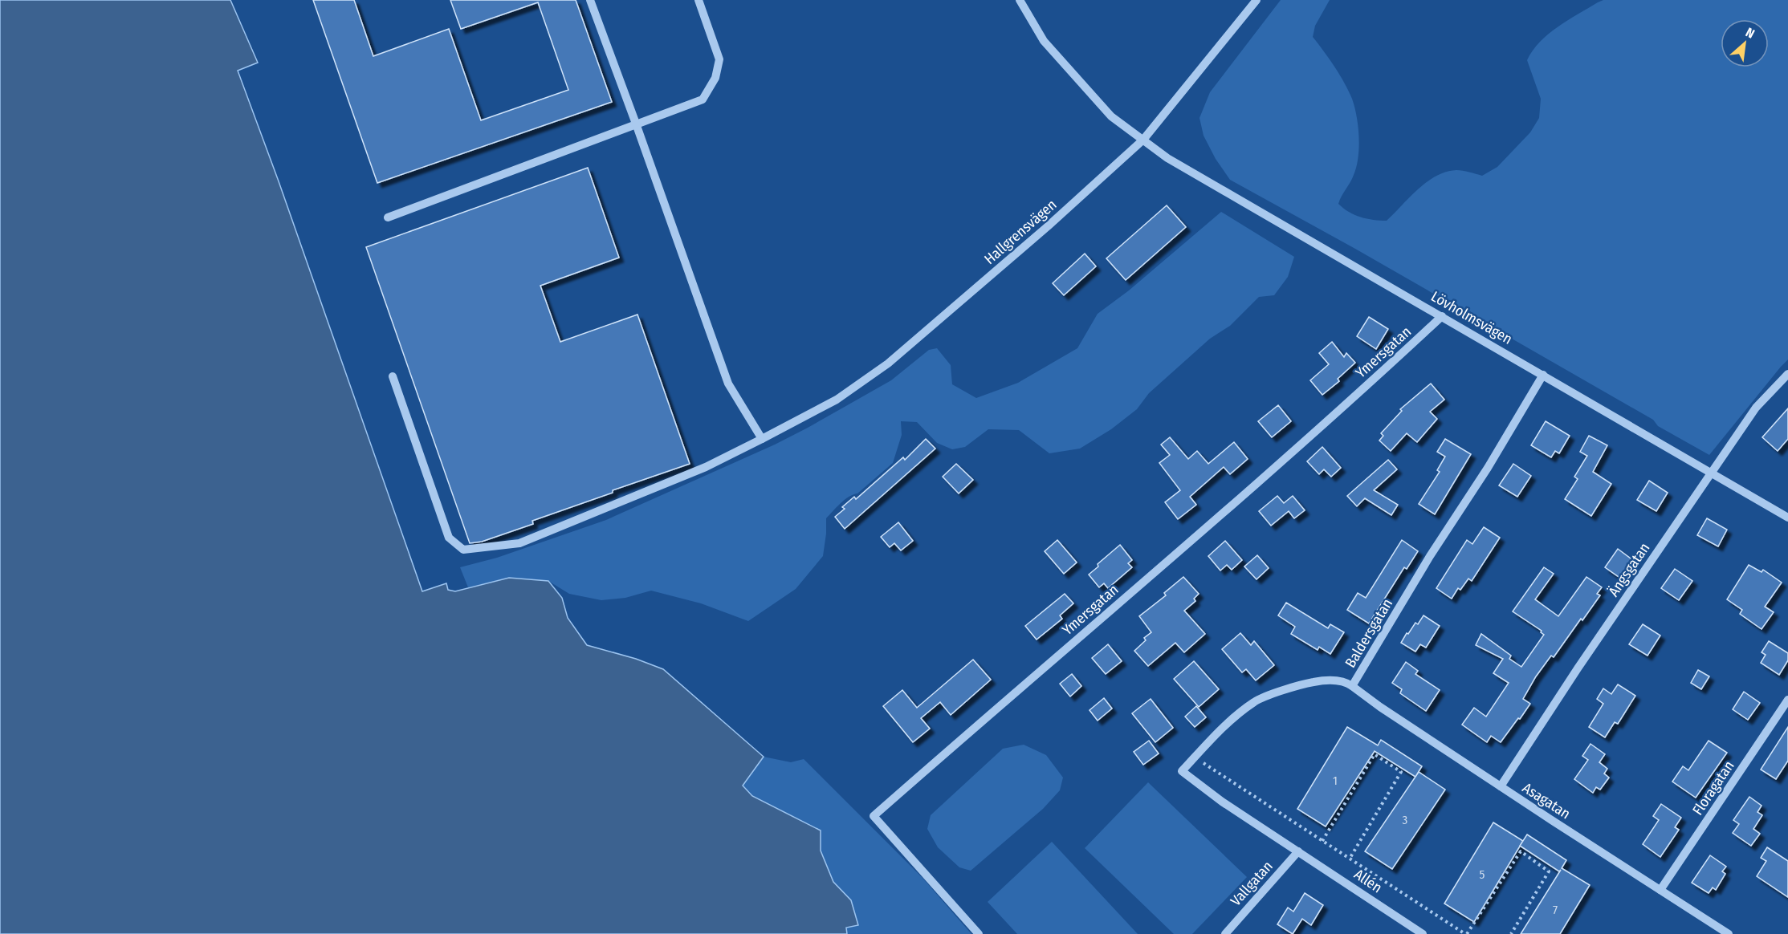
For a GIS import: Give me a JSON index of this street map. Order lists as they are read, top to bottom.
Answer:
{
  "streets": {
    "street": [
      "Hallgrensvägen",
      "Lövholmsvägen",
      "Ymersgatan",
      "Ängsgatan",
      "Baldersgatan",
      "Floragatan",
      "Asagatan",
      "Allén",
      "Vallgatan"
    ]
  },
  "crossings": [
    ["Hallgrensvägen", "Lövholmsvägen"],
    ["Lövholmsvägen", "Ymersgatan"],
    ["Lövholmsvägen", "Ängsgatan"],
    ["Lövholmsvägen", "Baldersgatan"],
    ["Ängsgatan", "Asagatan"],
    ["Baldersgatan", "Asagatan"],
    ["Baldersgatan", "Allén"],
    ["Baldersgatan", "Vallgatan"],
    ["Floragatan", "Asagatan"],
    ["Allén", "Vallgatan"]
  ],
  "house_numbers": [
    "1",
    "3",
    "5",
    "7"
  ],
  "north": "top right"
}
